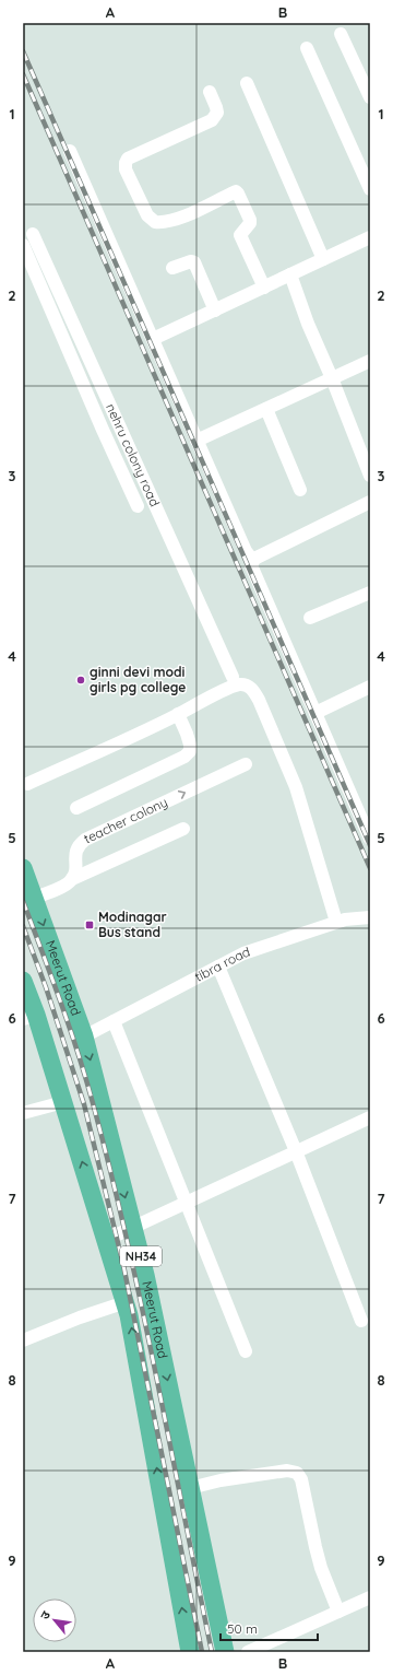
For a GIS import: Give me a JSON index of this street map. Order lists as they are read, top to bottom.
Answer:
{
  "streets": {
    "highway": ["Meerut Road", "NH34"],
    "street": ["nehru colony road", "teacher colony", "tibra road"]
  },
  "crossings": [
    ["tibra road", "Meerut Road"]
  ],
  "places": {
    "other": ["ginni devi modi girls pg college"],
    "transit": ["Modinagar Bus stand"]
  },
  "scale_bar": "50 m",
  "north": "top left",
  "grid": {
    "columns": ["A", "B"],
    "rows": [
      "1",
      "2",
      "3",
      "4",
      "5",
      "6",
      "7",
      "8",
      "9"
    ]
  }
}
